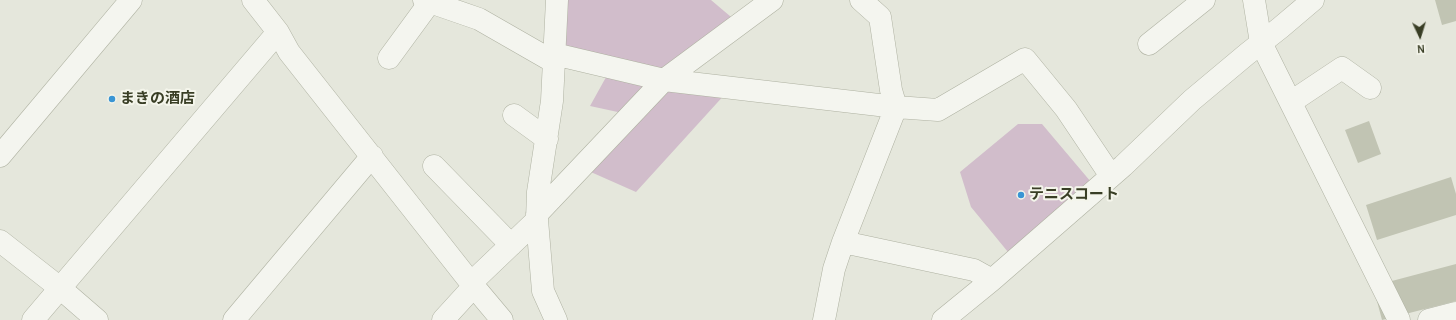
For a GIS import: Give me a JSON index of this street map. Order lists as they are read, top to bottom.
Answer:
{
  "places": ["まきの酒店", "テニスコート"],
  "north": "bottom"
}
